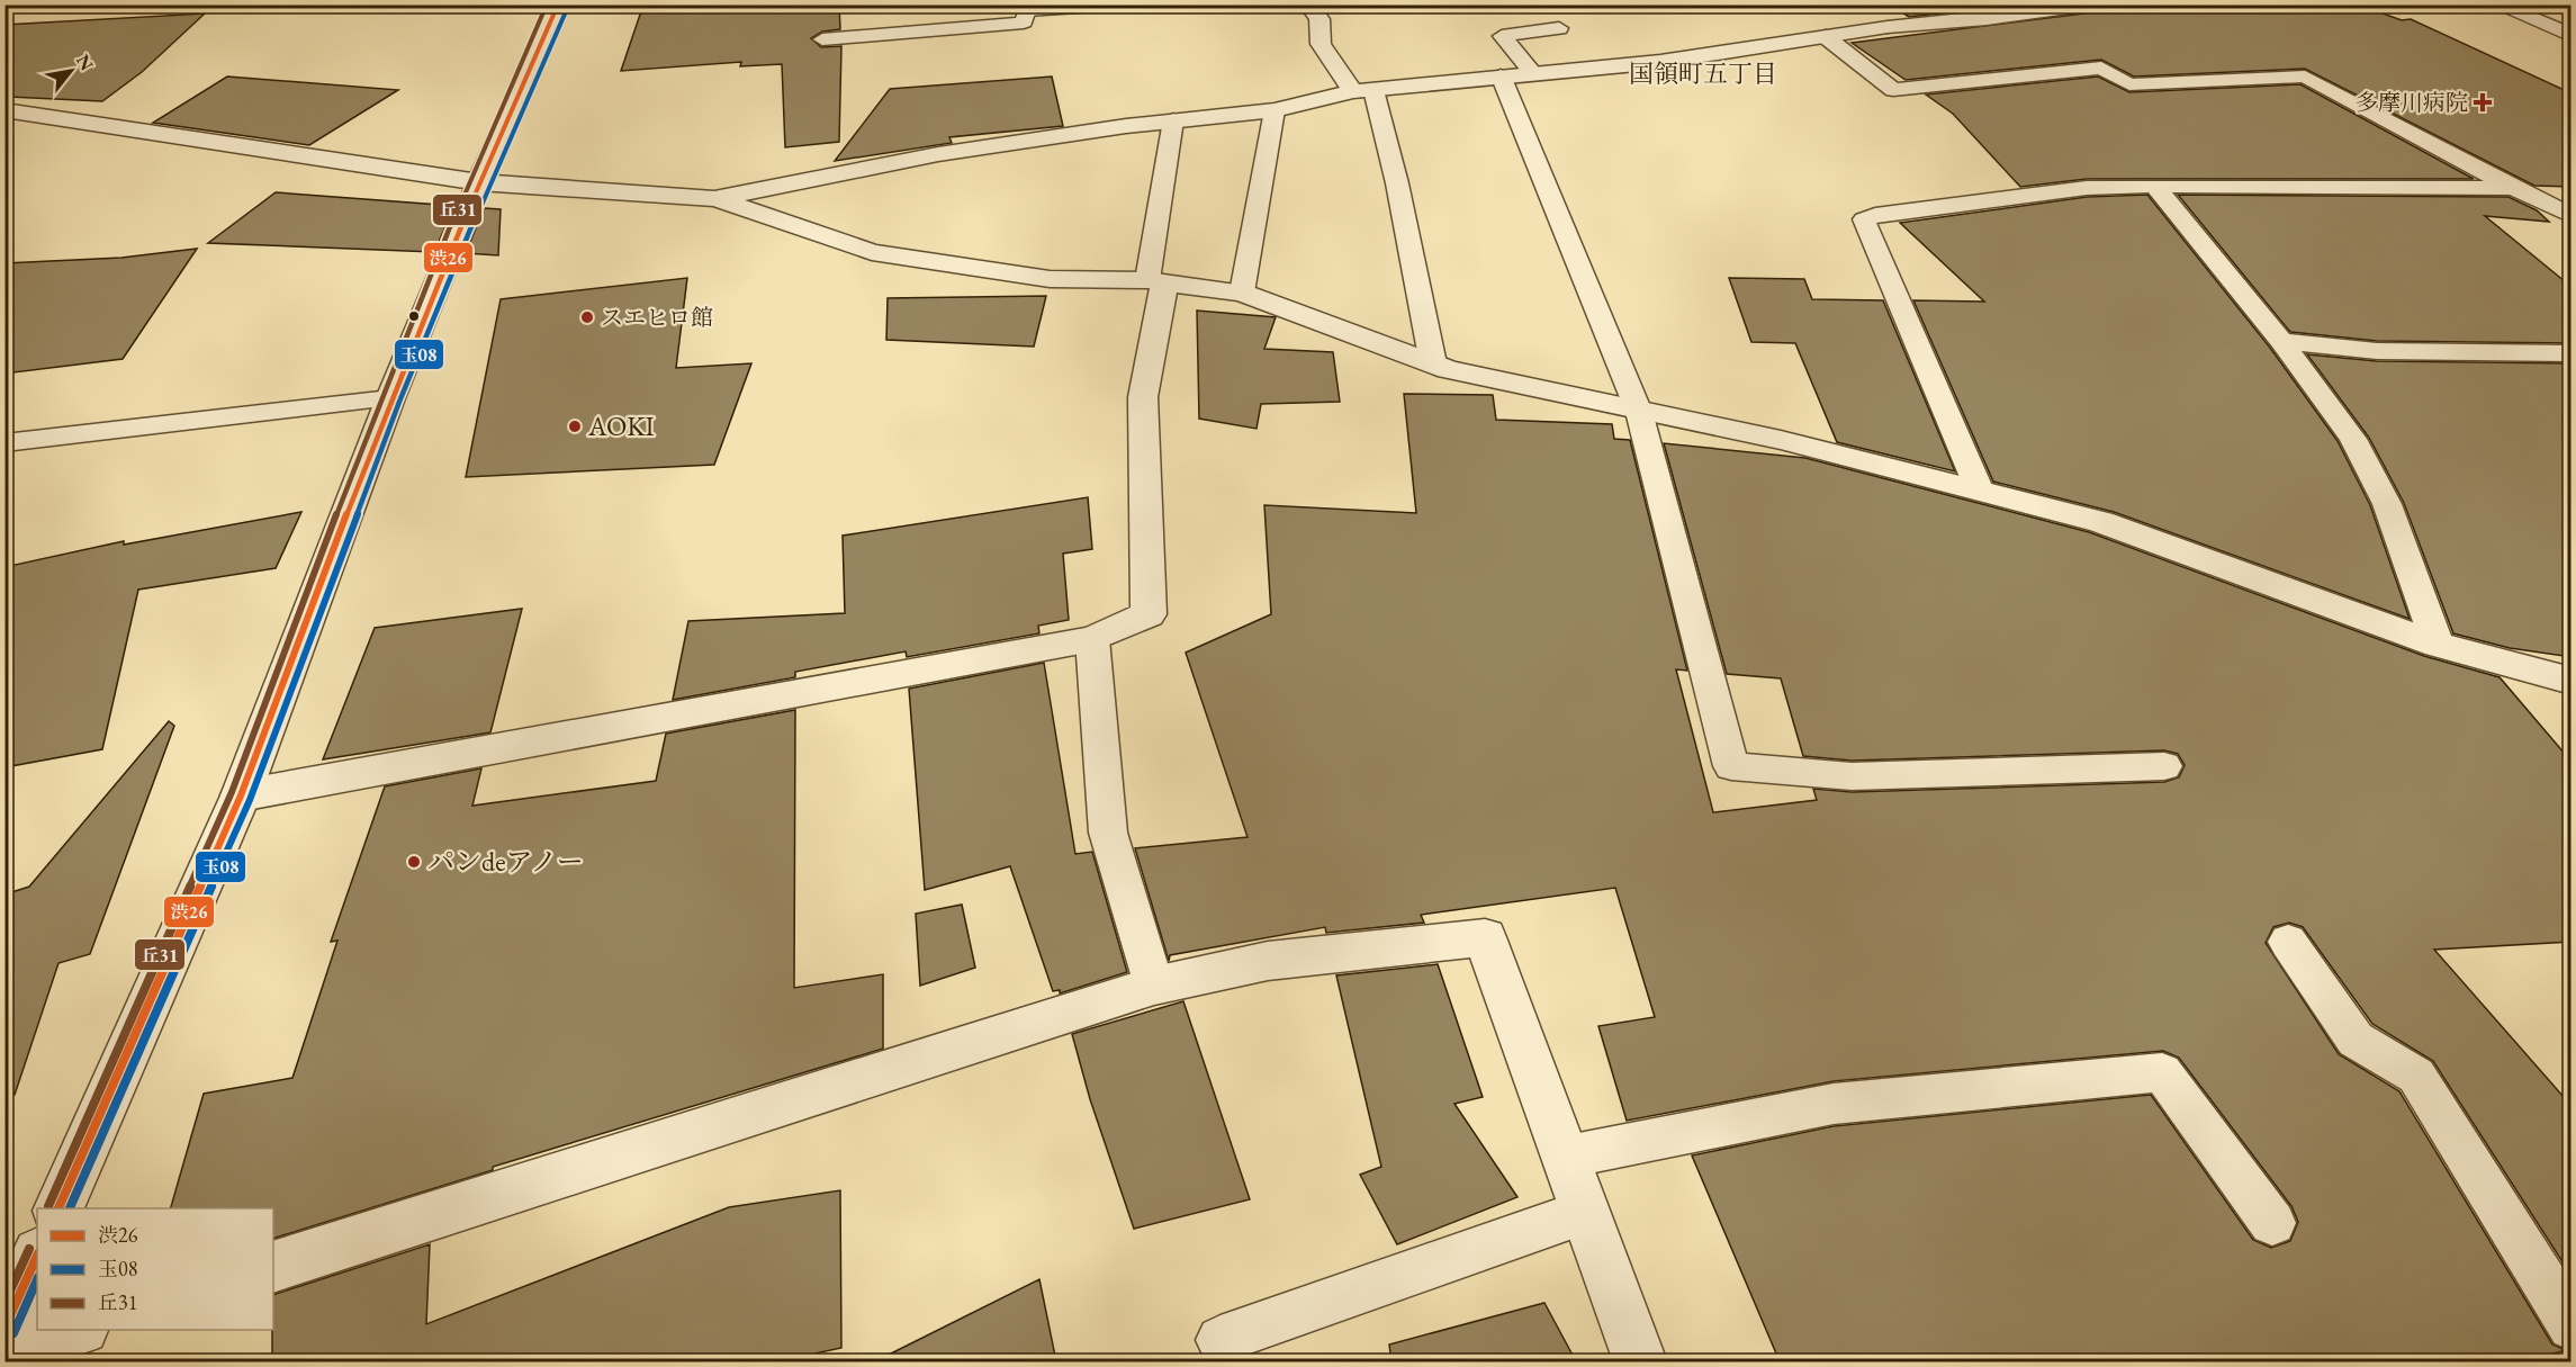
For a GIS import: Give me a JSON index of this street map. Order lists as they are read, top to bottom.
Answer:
{
  "districts": ["国領町五丁目"],
  "places": {
    "health": ["多摩川病院"],
    "other": ["スエヒロ館", "AOKI", "パンdeアノー"]
  },
  "lines": ["transit line 渋26", "transit line 丘31", "transit line 玉08"],
  "legend": ["渋26", "玉08", "丘31"],
  "north": "top right"
}
